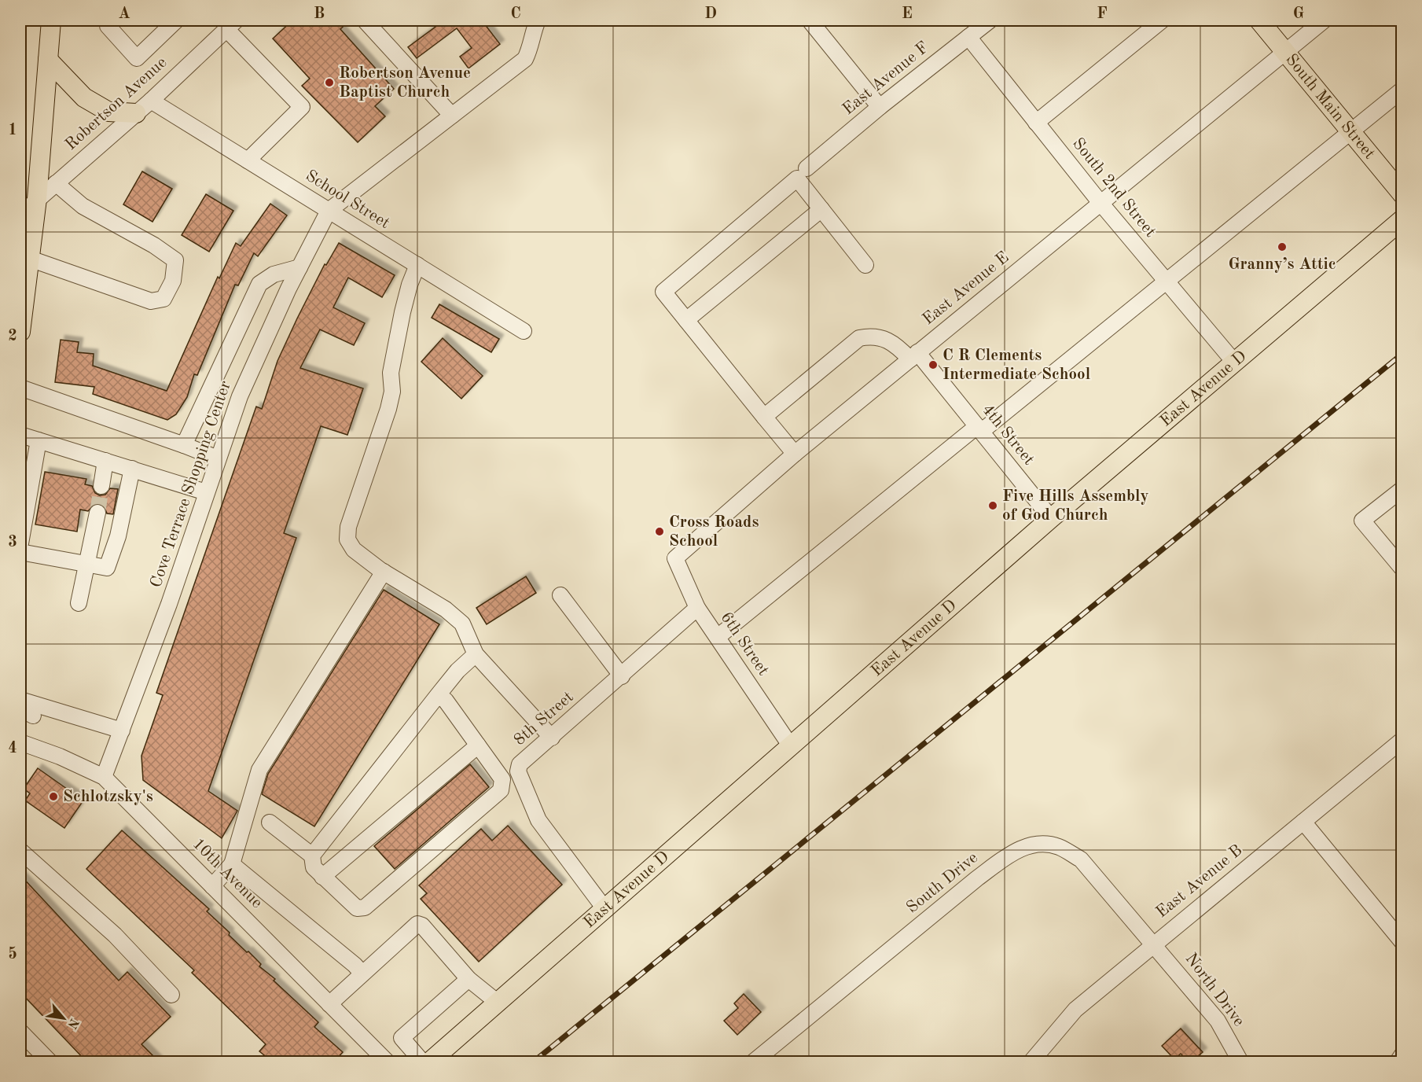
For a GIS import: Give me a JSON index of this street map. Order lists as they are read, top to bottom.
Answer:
{
  "streets": {
    "main road": ["South Main Street", "East Avenue D"],
    "street": [
      "East Avenue F",
      "Robertson Avenue",
      "South 2nd Street",
      "School Street",
      "East Avenue E",
      "4th Street",
      "Cove Terrace Shopping Center",
      "6th Street",
      "8th Street",
      "10th Avenue",
      "East Avenue B",
      "South Drive",
      "North Drive"
    ]
  },
  "crossings": [
    ["East Avenue F", "South 2nd Street"],
    ["Robertson Avenue", "School Street"],
    ["South Main Street", "East Avenue E"],
    ["South 2nd Street", "East Avenue E"],
    ["South 2nd Street", "East Avenue D"],
    ["School Street", "Cove Terrace Shopping Center"],
    ["East Avenue E", "4th Street"],
    ["East Avenue E", "6th Street"],
    ["East Avenue D", "4th Street"],
    ["East Avenue D", "6th Street"],
    ["East Avenue D", "8th Street"],
    ["Cove Terrace Shopping Center", "10th Avenue"],
    ["6th Street", "8th Street"],
    ["East Avenue B", "South Drive"],
    ["East Avenue B", "North Drive"],
    ["South Drive", "North Drive"]
  ],
  "places": [
    "Robertson Avenue Baptist Church",
    "Granny’s Attic",
    "C R Clements Intermediate School",
    "Five Hills Assembly of God Church",
    "Cross Roads School",
    "Schlotzsky's"
  ],
  "north": "bottom right",
  "grid": {
    "columns": [
      "A",
      "B",
      "C",
      "D",
      "E",
      "F",
      "G"
    ],
    "rows": [
      "1",
      "2",
      "3",
      "4",
      "5"
    ]
  }
}
